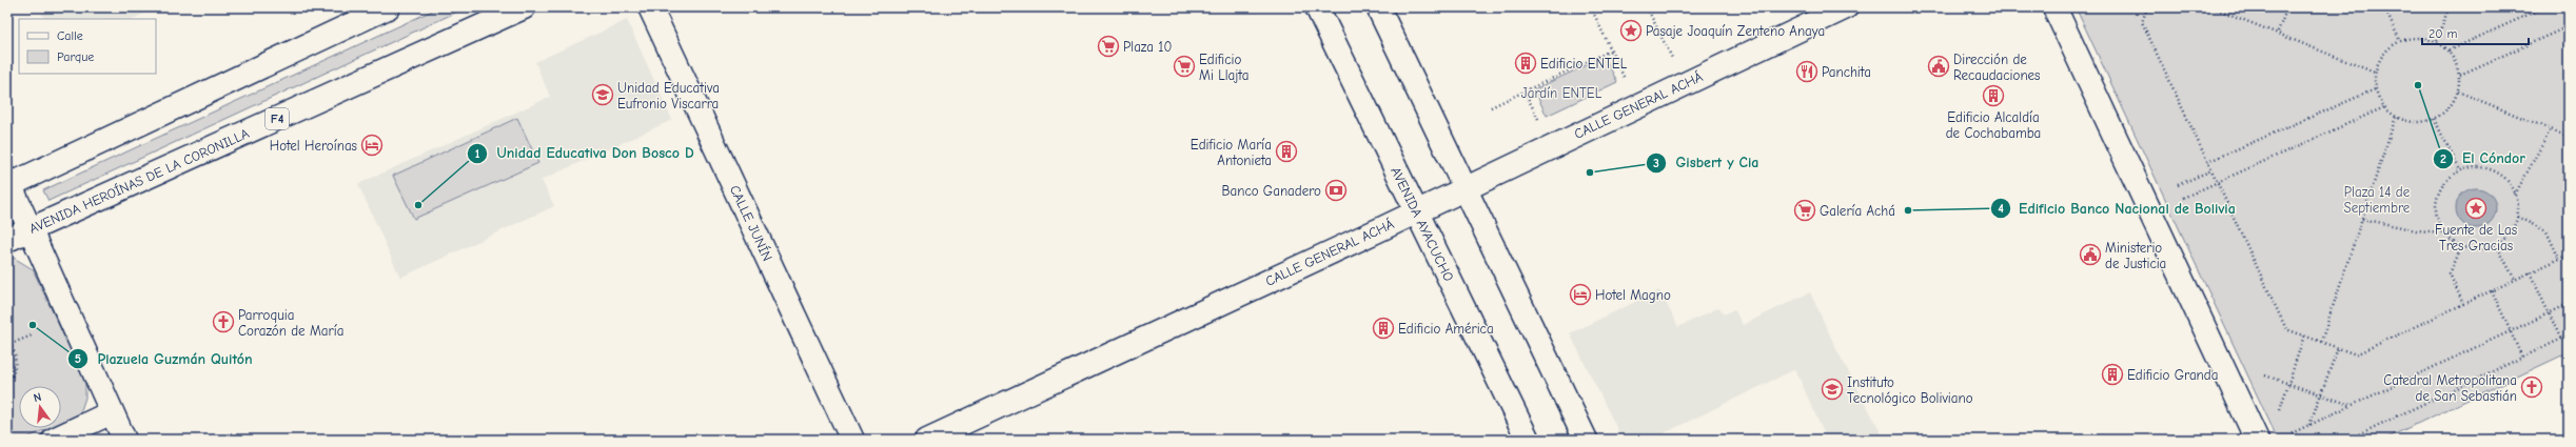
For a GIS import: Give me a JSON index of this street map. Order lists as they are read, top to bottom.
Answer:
{
  "streets": {
    "street": [
      "CALLE GENERAL ACHÁ",
      "F4",
      "AVENIDA HEROÍNAS DE LA CORONILLA",
      "CALLE JUNÍN",
      "AVENIDA AYACUCHO"
    ]
  },
  "crossings": [
    ["CALLE GENERAL ACHÁ", "AVENIDA AYACUCHO"]
  ],
  "parks": ["Jardín ENTEL", "Plaza 14 de Septiembre"],
  "places": {
    "place": ["Pasaje Joaquín Zenteno Anaya", "Fuente de Las Tres Gracias"],
    "supermarket": ["Plaza 10", "Edificio Mi Llajta", "Galería Achá"],
    "building": [
      "Edificio ENTEL",
      "Edificio Alcaldía de Cochabamba",
      "Edificio María Antonieta",
      "Edificio América",
      "Edificio Granda"
    ],
    "public building": ["Dirección de Recaudaciones", "Ministerio de Justicia"],
    "restaurant": ["Panchita"],
    "other": [
      "El Cóndor",
      "Gisbert y Cia",
      "Unidad Educativa Don Bosco D",
      "Edificio Banco Nacional de Bolivia",
      "Plazuela Guzmán Quitón"
    ],
    "school or university": ["Unidad Educativa Eufronio Viscarra", "Instituto Tecnológico Boliviano"],
    "hotel": ["Hotel Heroínas", "Hotel Magno"],
    "bank": ["Banco Ganadero"],
    "church": ["Parroquia Corazón de María", "Catedral Metropolitana de San Sebastián"]
  },
  "legend": ["Calle", "Parque"],
  "scale_bar": "20 m",
  "north": "top"
}
